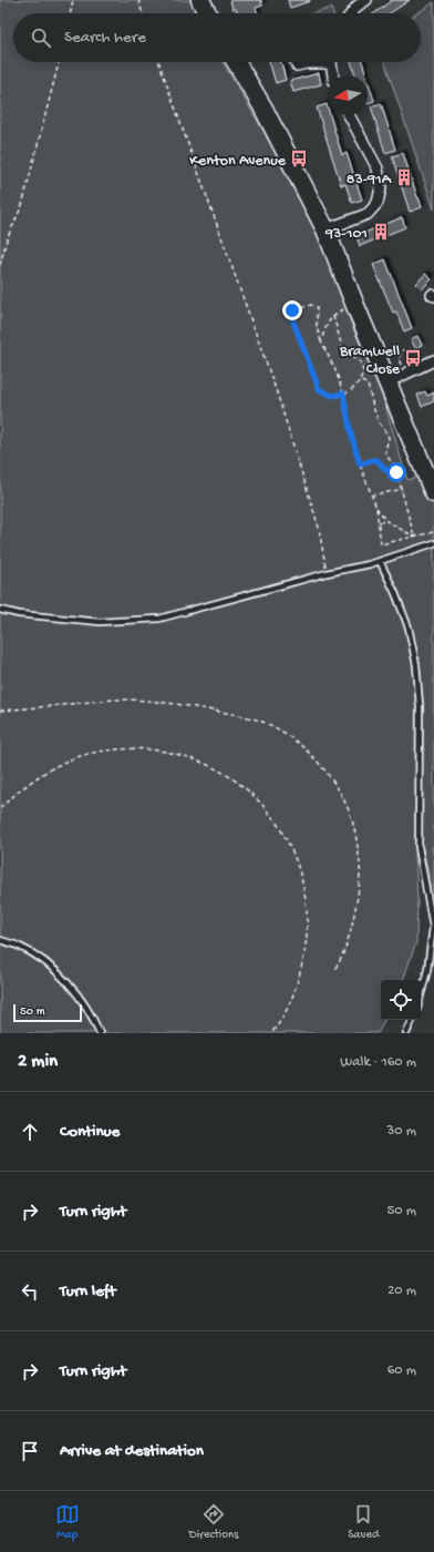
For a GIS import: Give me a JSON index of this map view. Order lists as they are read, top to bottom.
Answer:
{
  "places": {
    "bus stop": ["Kenton Avenue", "Bramwell Close"],
    "building": ["83-91A", "93-101"]
  },
  "scale_bar": "50 m",
  "north": "left",
  "page": {
    "search": "Search here",
    "scale": "50 m",
    "heading": ["2 min", "Walk · 160 m"],
    "list": [
      ["Continue", "30 m"],
      ["Turn right", "50 m"],
      ["Turn left", "20 m"],
      ["Turn right", "60 m"],
      "Arrive at destination"
    ],
    "nav": ["Map", "Directions", "Saved"]
  }
}
